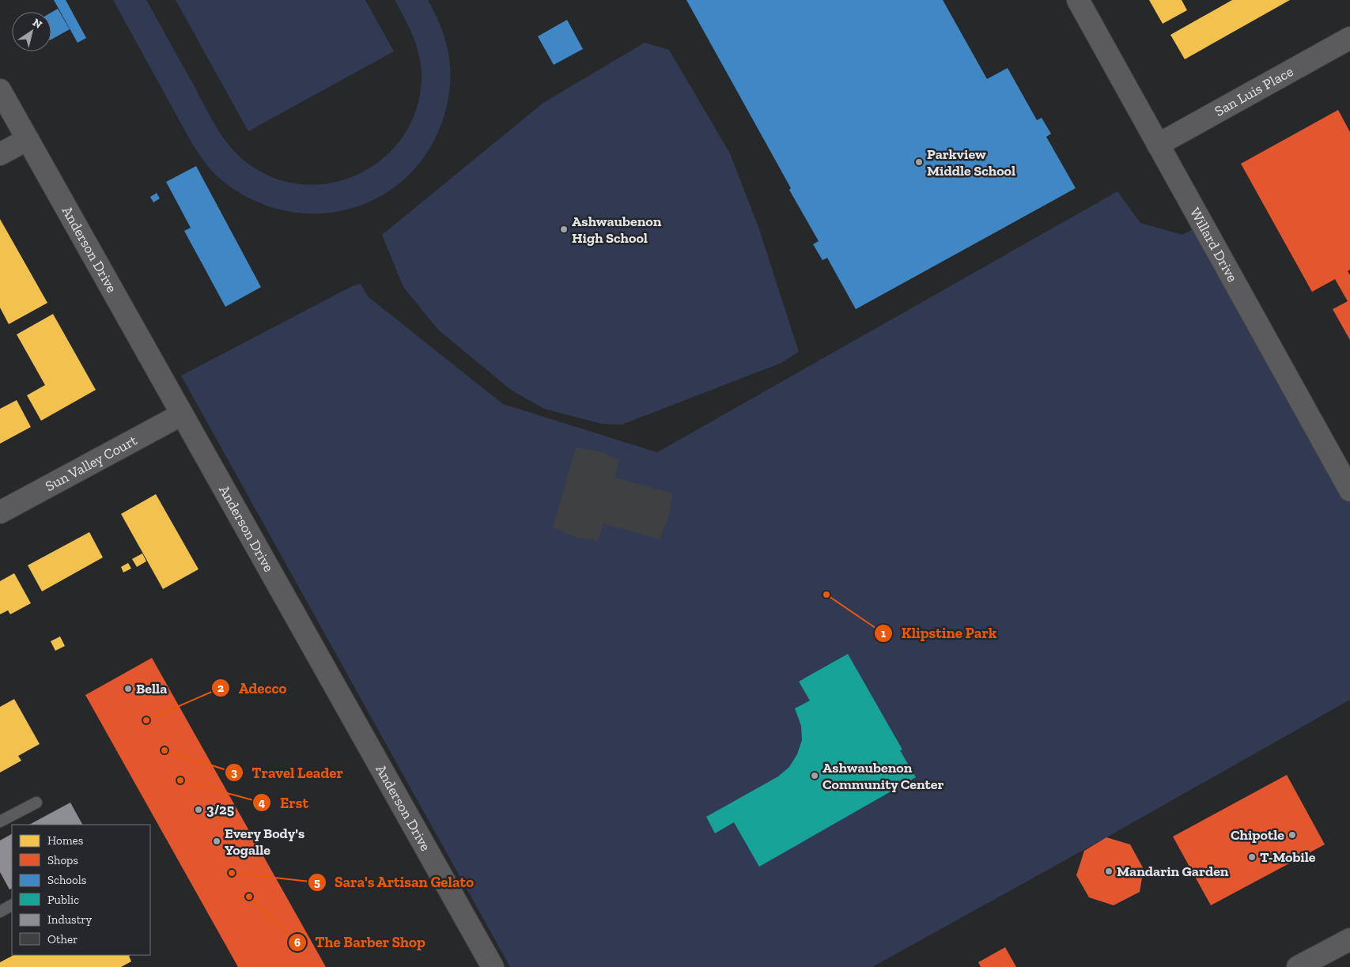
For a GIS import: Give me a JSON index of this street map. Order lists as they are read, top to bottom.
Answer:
{
  "streets": {
    "street": [
      "San Luis Place",
      "Willard Drive",
      "Anderson Drive",
      "Sun Valley Court"
    ]
  },
  "crossings": [
    ["San Luis Place", "Willard Drive"],
    ["Anderson Drive", "Sun Valley Court"]
  ],
  "places": [
    "Parkview Middle School",
    "Ashwaubenon High School",
    "Klipstine Park",
    "Bella",
    "Adecco",
    "Travel Leader",
    "Ashwaubenon Community Center",
    "Erst",
    "3/25",
    "Chipotle",
    "Every Body's Yogalle",
    "T-Mobile",
    "Mandarin Garden",
    "Sara's Artisan Gelato",
    "The Barber Shop"
  ],
  "legend": [
    "Homes",
    "Shops",
    "Schools",
    "Public",
    "Industry",
    "Other"
  ],
  "north": "top right"
}
